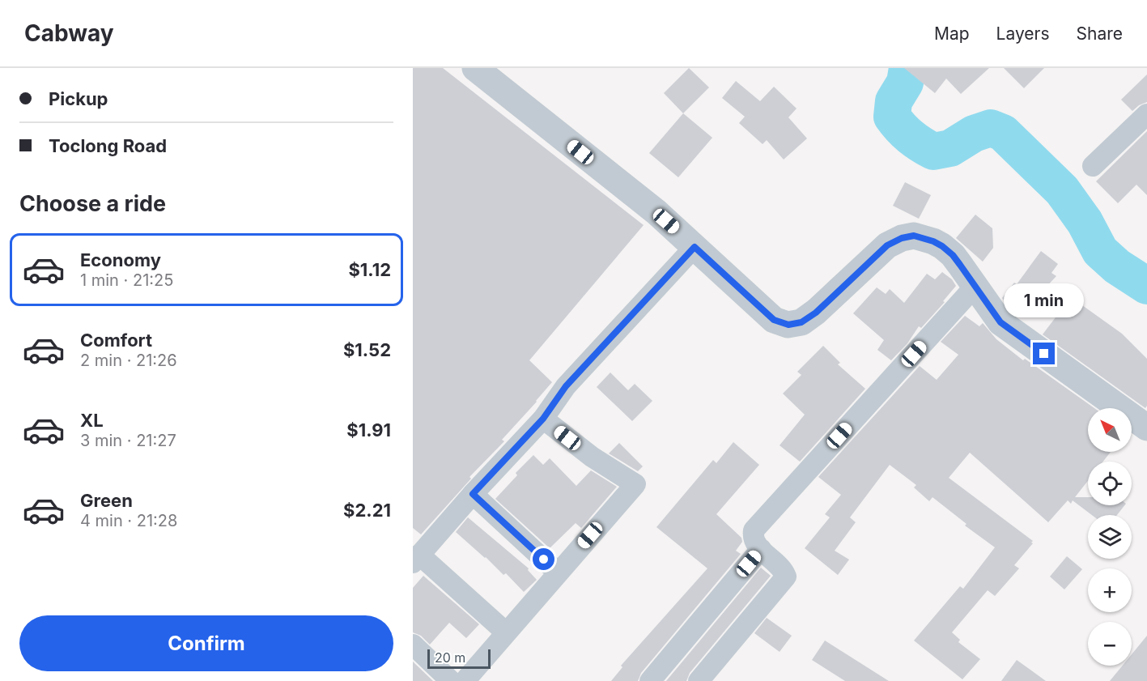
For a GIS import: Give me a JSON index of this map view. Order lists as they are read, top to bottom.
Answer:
{
  "scale_bar": "20 m",
  "north": "top left",
  "page": {
    "header": "Cabway",
    "nav": ["Map", "Layers", "Share"],
    "banner": ["Pickup", "Toclong Road"],
    "heading": "Choose a ride",
    "list": [
      {
        "name": "Economy",
        "note": "1 min · 21:25",
        "value": "$1.12"
      },
      {
        "name": "Comfort",
        "note": "2 min · 21:26",
        "value": "$1.52"
      },
      {
        "name": "XL",
        "note": "3 min · 21:27",
        "value": "$1.91"
      },
      {
        "name": "Green",
        "note": "4 min · 21:28",
        "value": "$2.21"
      }
    ],
    "bubble": "1 min",
    "map_buttons": ["+", "−"],
    "buttons": "Confirm",
    "scale": "20 m"
  }
}
